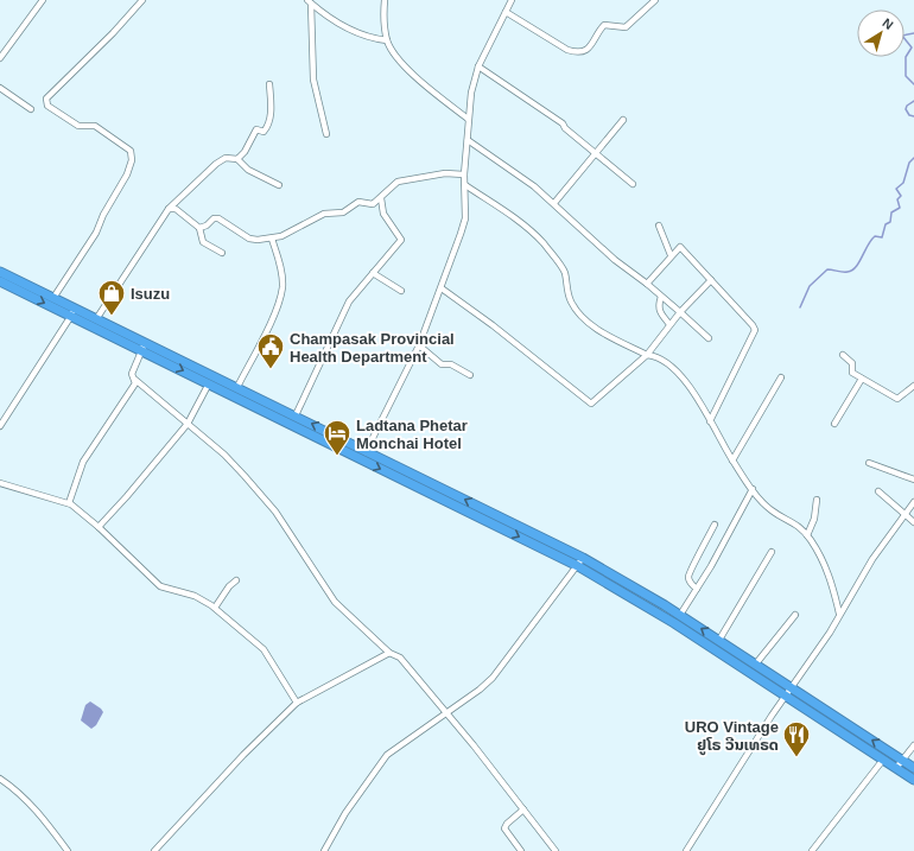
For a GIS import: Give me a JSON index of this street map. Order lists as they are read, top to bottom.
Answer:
{
  "places": {
    "shop": ["Isuzu"],
    "public building": ["Champasak Provincial Health Department"],
    "hotel": ["Ladtana Phetar Monchai Hotel"],
    "restaurant": ["URO Vintage ຢູໂຣ ວີນເທຣດ"]
  },
  "north": "top right"
}
